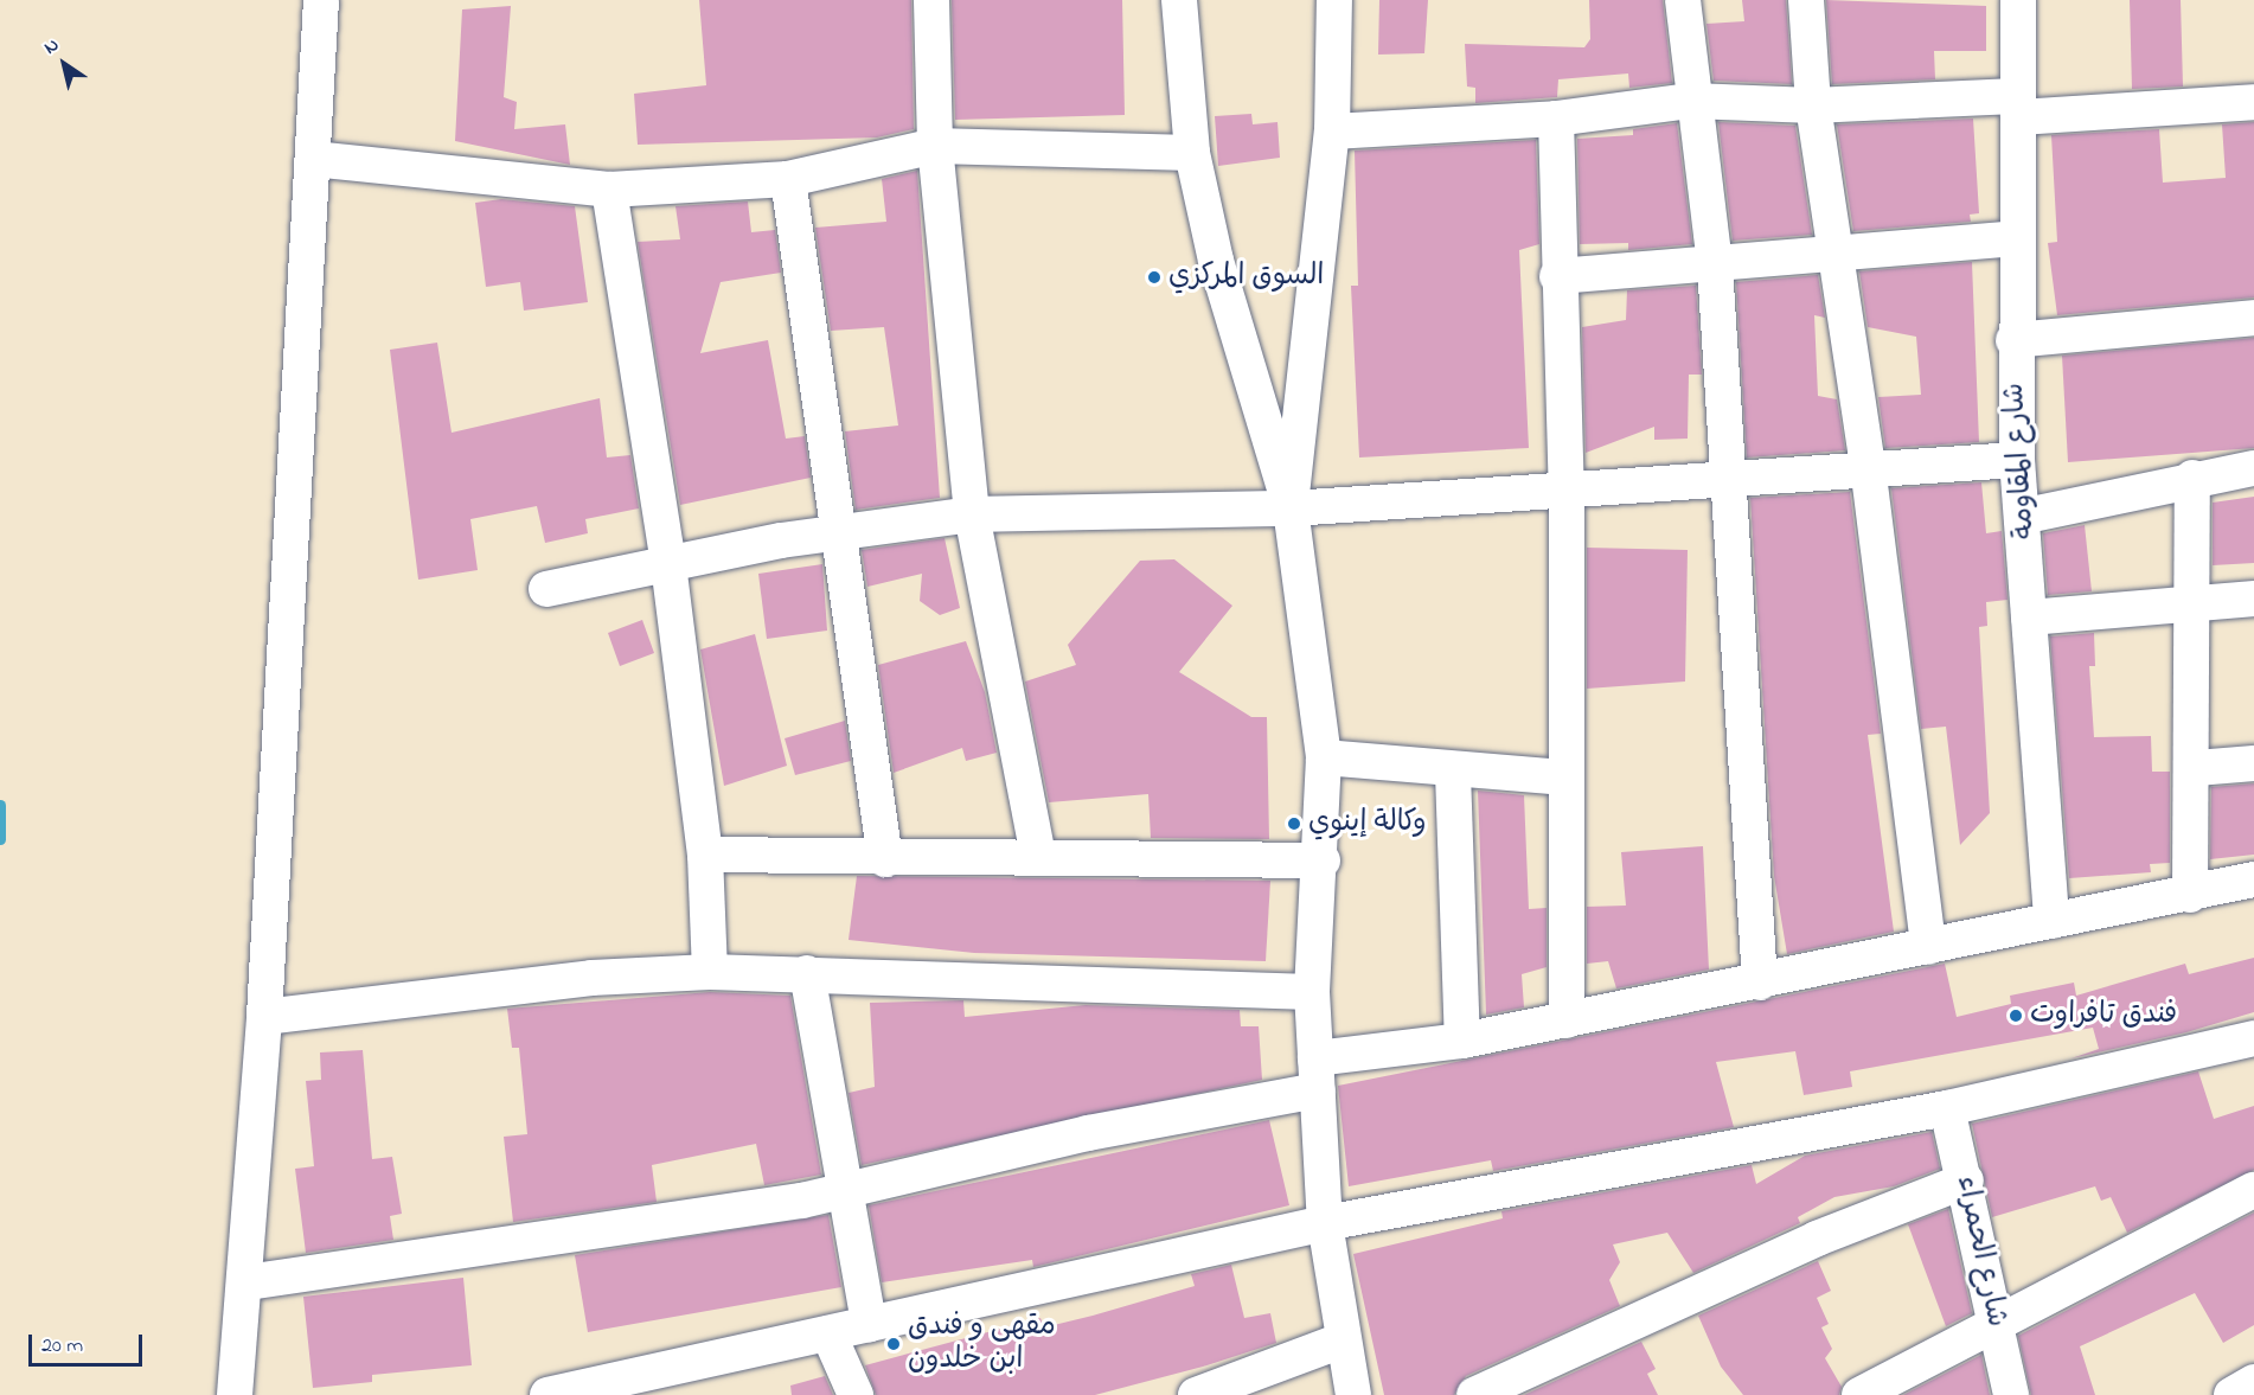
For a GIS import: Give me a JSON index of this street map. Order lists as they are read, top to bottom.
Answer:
{
  "streets": {
    "street": ["شارع المقاومة", "شارع الحمراء"]
  },
  "places": [
    "السوق المركزي",
    "وكالة إينوي",
    "فندق تافراوت",
    "مقهى و فندق ابن خلدون"
  ],
  "scale_bar": "20 m",
  "north": "top left"
}
